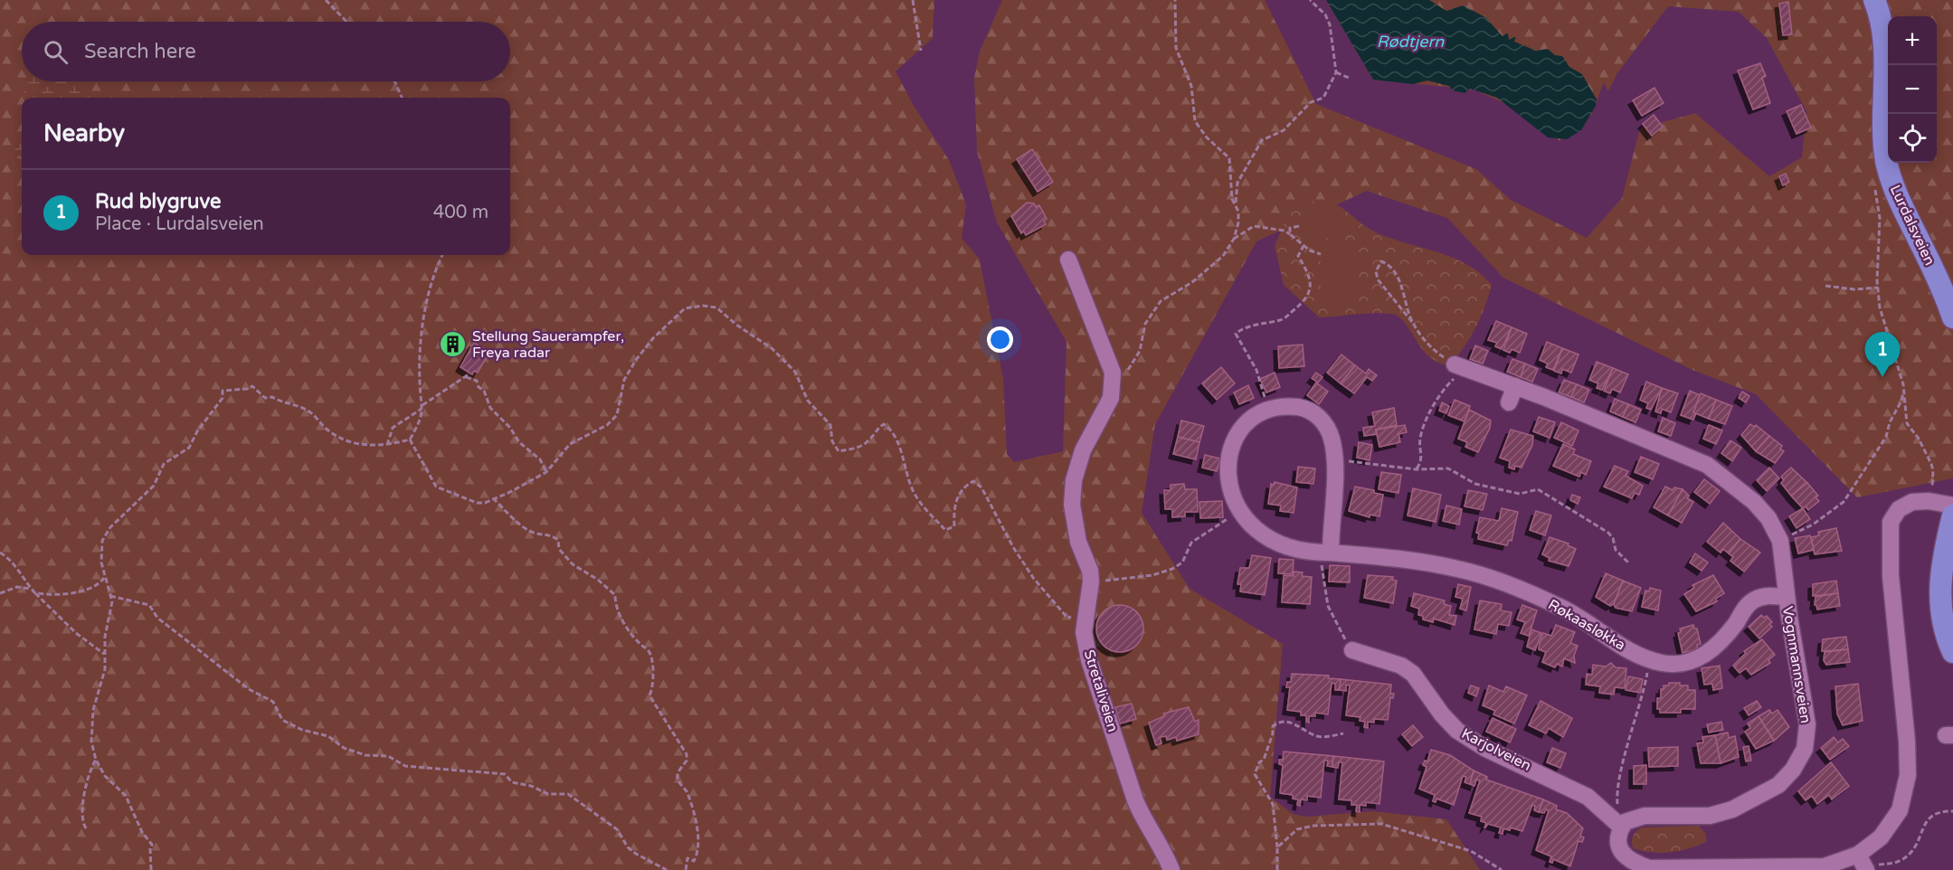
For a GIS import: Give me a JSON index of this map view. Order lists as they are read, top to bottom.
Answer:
{
  "streets": {
    "main road": ["Lurdalsveien"],
    "street": [
      "Røkaasløkka",
      "Vognmannsveien",
      "Stretaliveien",
      "Karjolveien"
    ]
  },
  "crossings": [
    ["Røkaasløkka", "Vognmannsveien"],
    ["Vognmannsveien", "Karjolveien"]
  ],
  "water": ["Rødtjern"],
  "places": {
    "building": ["Stellung Sauerampfer, Freya radar"]
  },
  "page": {
    "map_buttons": ["+", "−"],
    "search": "Search here",
    "heading": "Nearby",
    "list": [
      {
        "mark": "1",
        "name": "Rud blygruve",
        "note": "Place · Lurdalsveien",
        "value": "400 m"
      }
    ],
    "pins": "1"
  }
}
